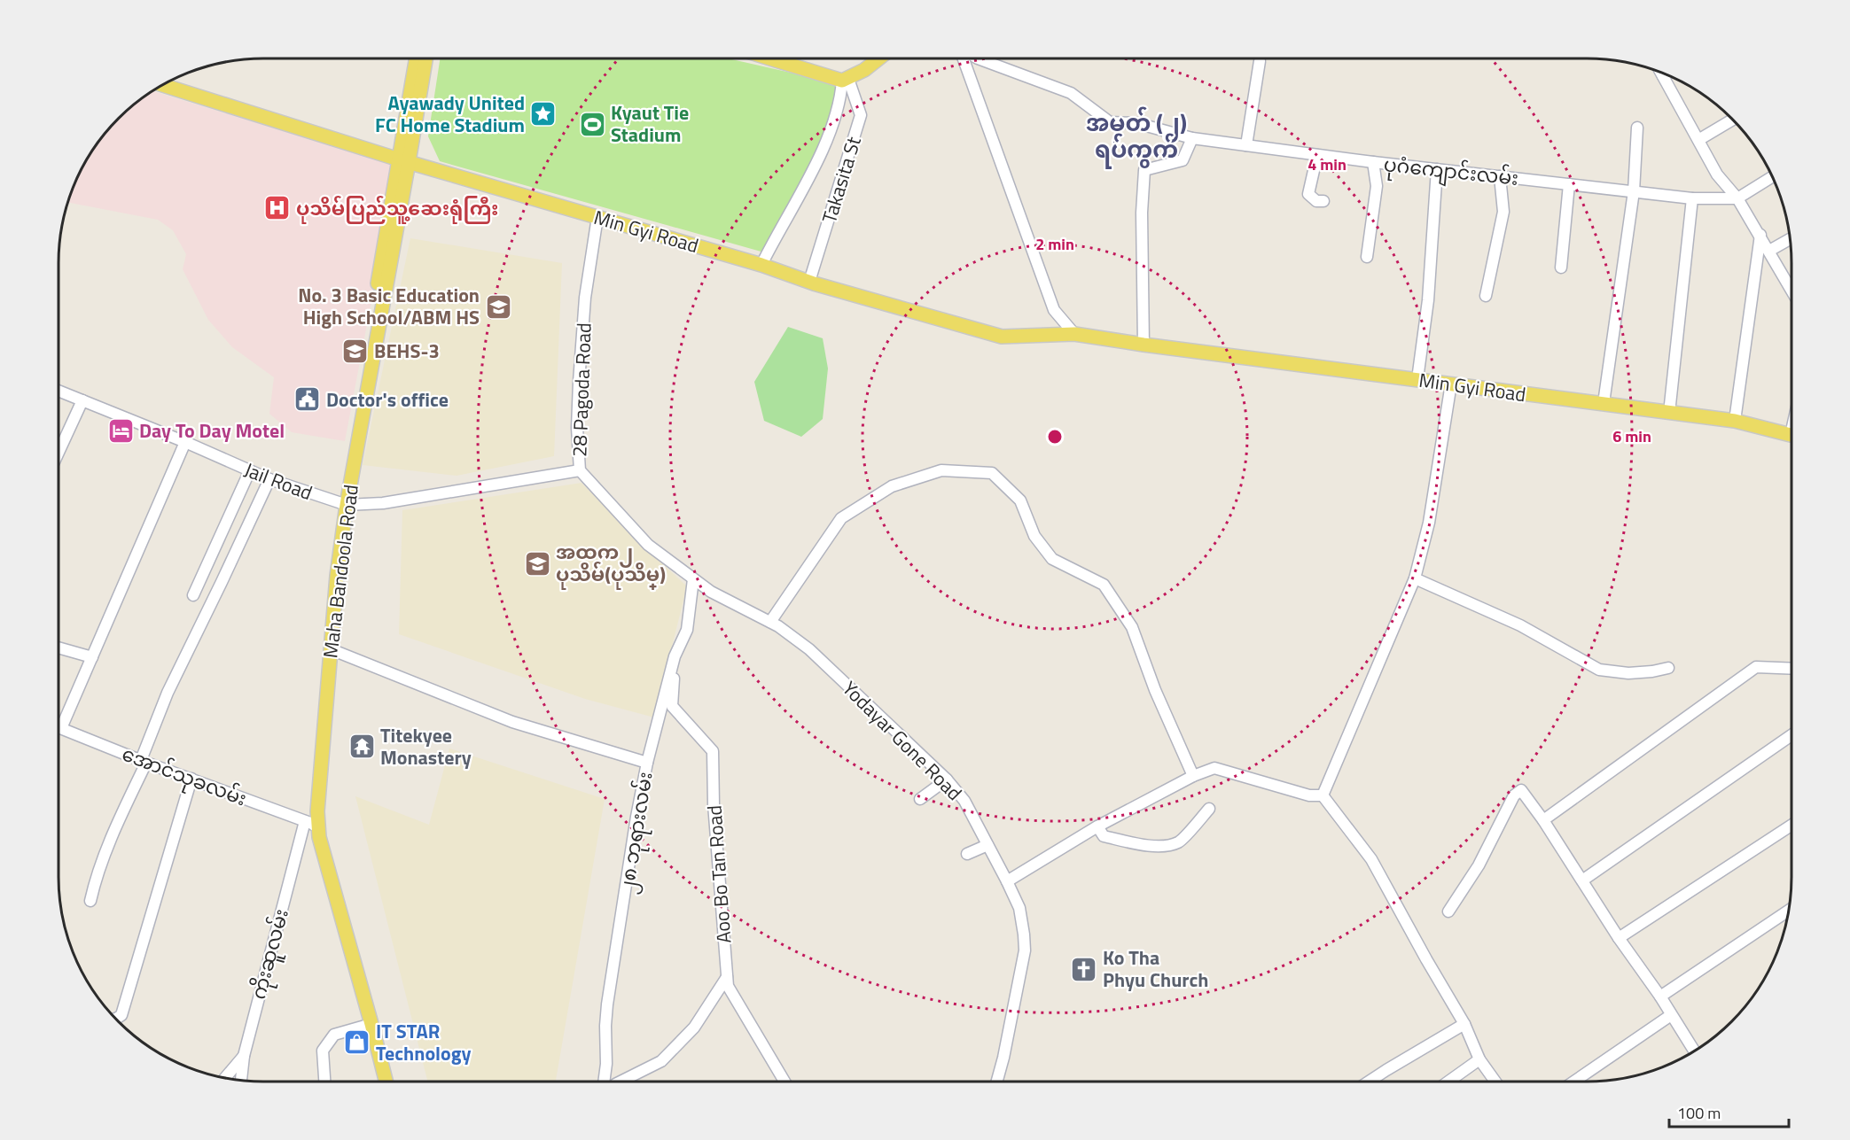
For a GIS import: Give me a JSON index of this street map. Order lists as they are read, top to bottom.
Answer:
{
  "streets": {
    "main road": ["Min Gyi Road", "Maha Bandoola Road"],
    "street": [
      "ပုဂံကျောင်းလမ်း",
      "Takasita St",
      "28 Pagoda Road",
      "Jail Road",
      "Yodayar Gone Road",
      "အောင်သုခလမ်း",
      "၂၈ ဘုရားလမ်း",
      "Aoo Bo Tan Road",
      "ကိုးဆူလမ်း"
    ]
  },
  "crossings": [
    ["Takasita St", "Min Gyi Road"],
    ["Min Gyi Road", "28 Pagoda Road"],
    ["Min Gyi Road", "Maha Bandoola Road"],
    ["28 Pagoda Road", "Jail Road"],
    ["28 Pagoda Road", "Yodayar Gone Road"],
    ["28 Pagoda Road", "၂၈ ဘုရားလမ်း"],
    ["Jail Road", "Maha Bandoola Road"],
    ["Maha Bandoola Road", "အောင်သုခလမ်း"],
    ["Maha Bandoola Road", "ကိုးဆူလမ်း"],
    ["Yodayar Gone Road", "၂၈ ဘုရားလမ်း"],
    ["အောင်သုခလမ်း", "ကိုးဆူလမ်း"],
    ["၂၈ ဘုရားလမ်း", "Aoo Bo Tan Road"]
  ],
  "districts": ["အမှတ် (၂) ရပ်ကွက်"],
  "places": {
    "place": ["Ayawady United FC Home Stadium"],
    "sports": ["Kyaut Tie Stadium"],
    "hospital": ["ပုသိမ်ပြည်သူ့ဆေးရုံကြီး"],
    "school or university": ["No. 3 Basic Education High School/ABM HS", "BEHS-3", "အထက၂ ပုသိမ်(ပုသိမ္)"],
    "public building": ["Doctor's office"],
    "hotel": ["Day To Day Motel"],
    "temple": ["Titekyee Monastery"],
    "church": ["Ko Tha Phyu Church"],
    "shop": ["IT STAR Technology"]
  },
  "scale_bar": "100 m",
  "rings": ["4 min", "2 min", "6 min"]
}
